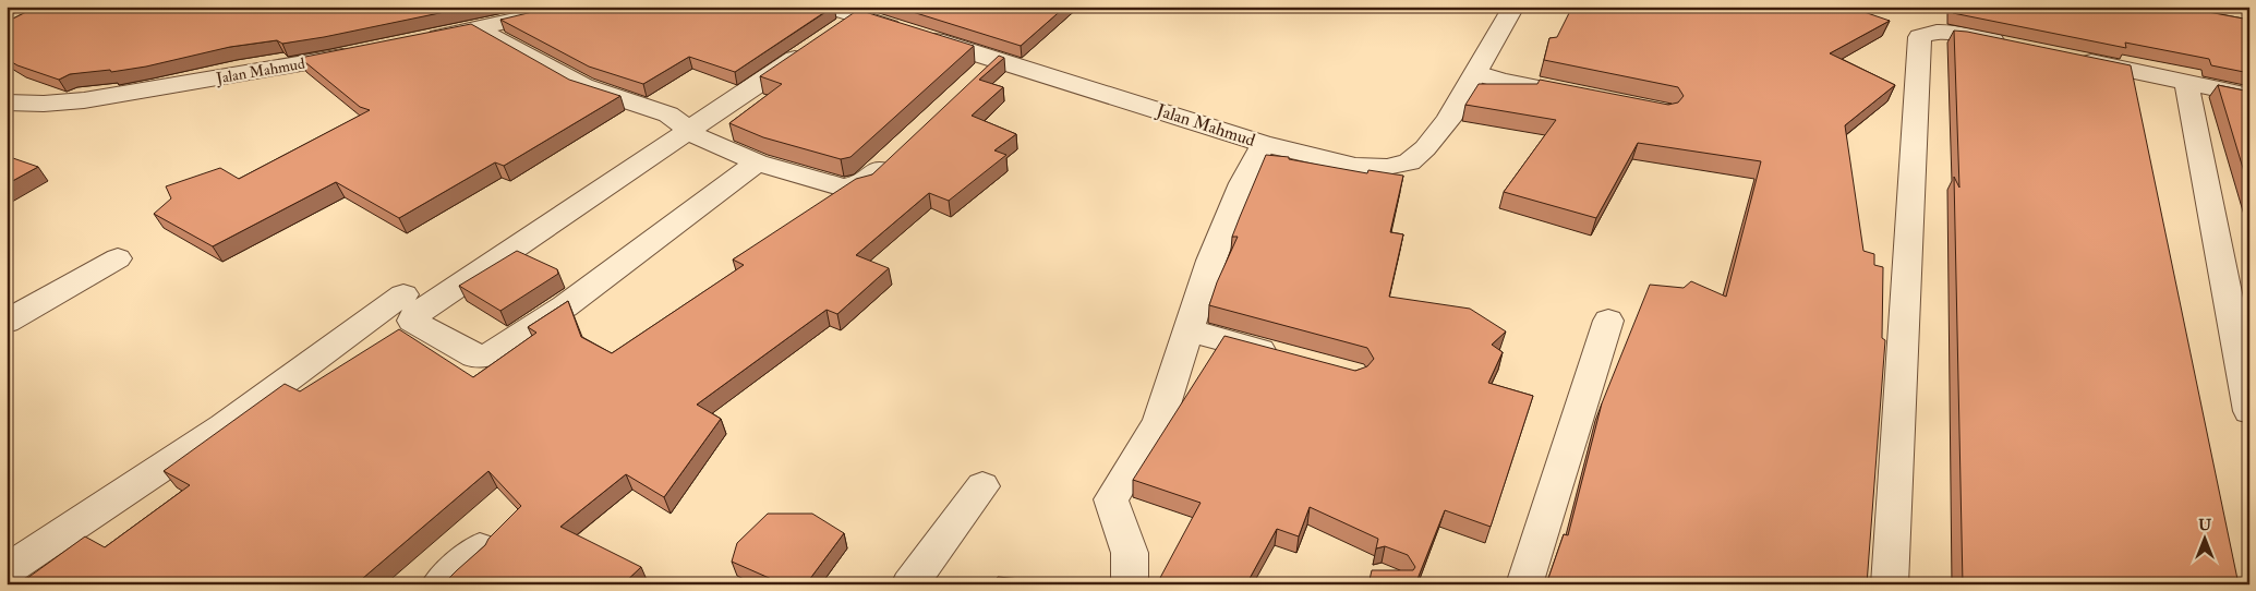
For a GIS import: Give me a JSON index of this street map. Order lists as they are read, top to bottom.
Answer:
{
  "streets": {
    "street": ["Jalan Mahmud"]
  },
  "north": "top"
}
